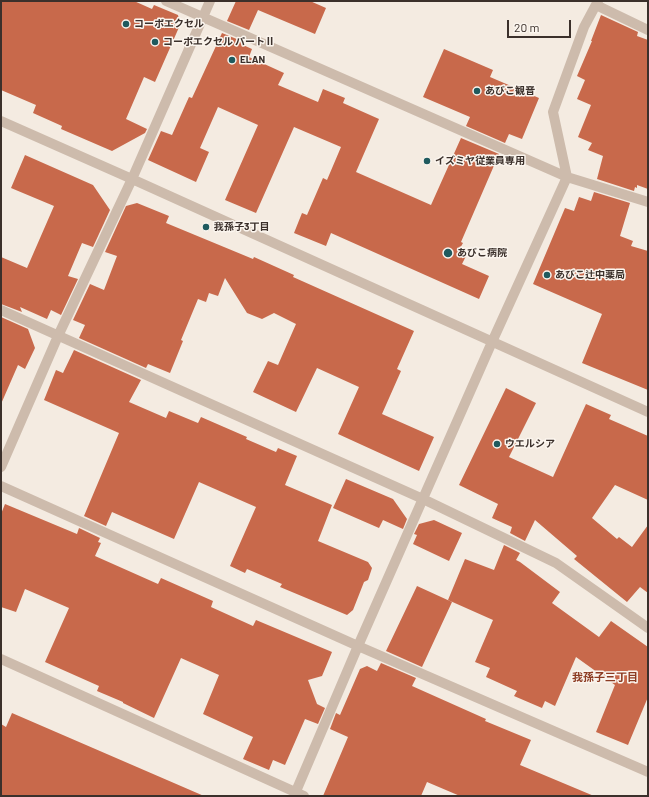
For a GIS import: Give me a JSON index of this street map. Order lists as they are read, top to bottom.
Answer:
{
  "districts": ["我孫子三丁目"],
  "places": [
    "コーポエクセル",
    "コーポエクセル パートⅡ",
    "ELAN",
    "あびこ観音",
    "イズミヤ従業員専用",
    "我孫子3丁目",
    "あびこ病院",
    "あびこ辻中薬局",
    "ウエルシア"
  ],
  "scale_bar": "20 m"
}
